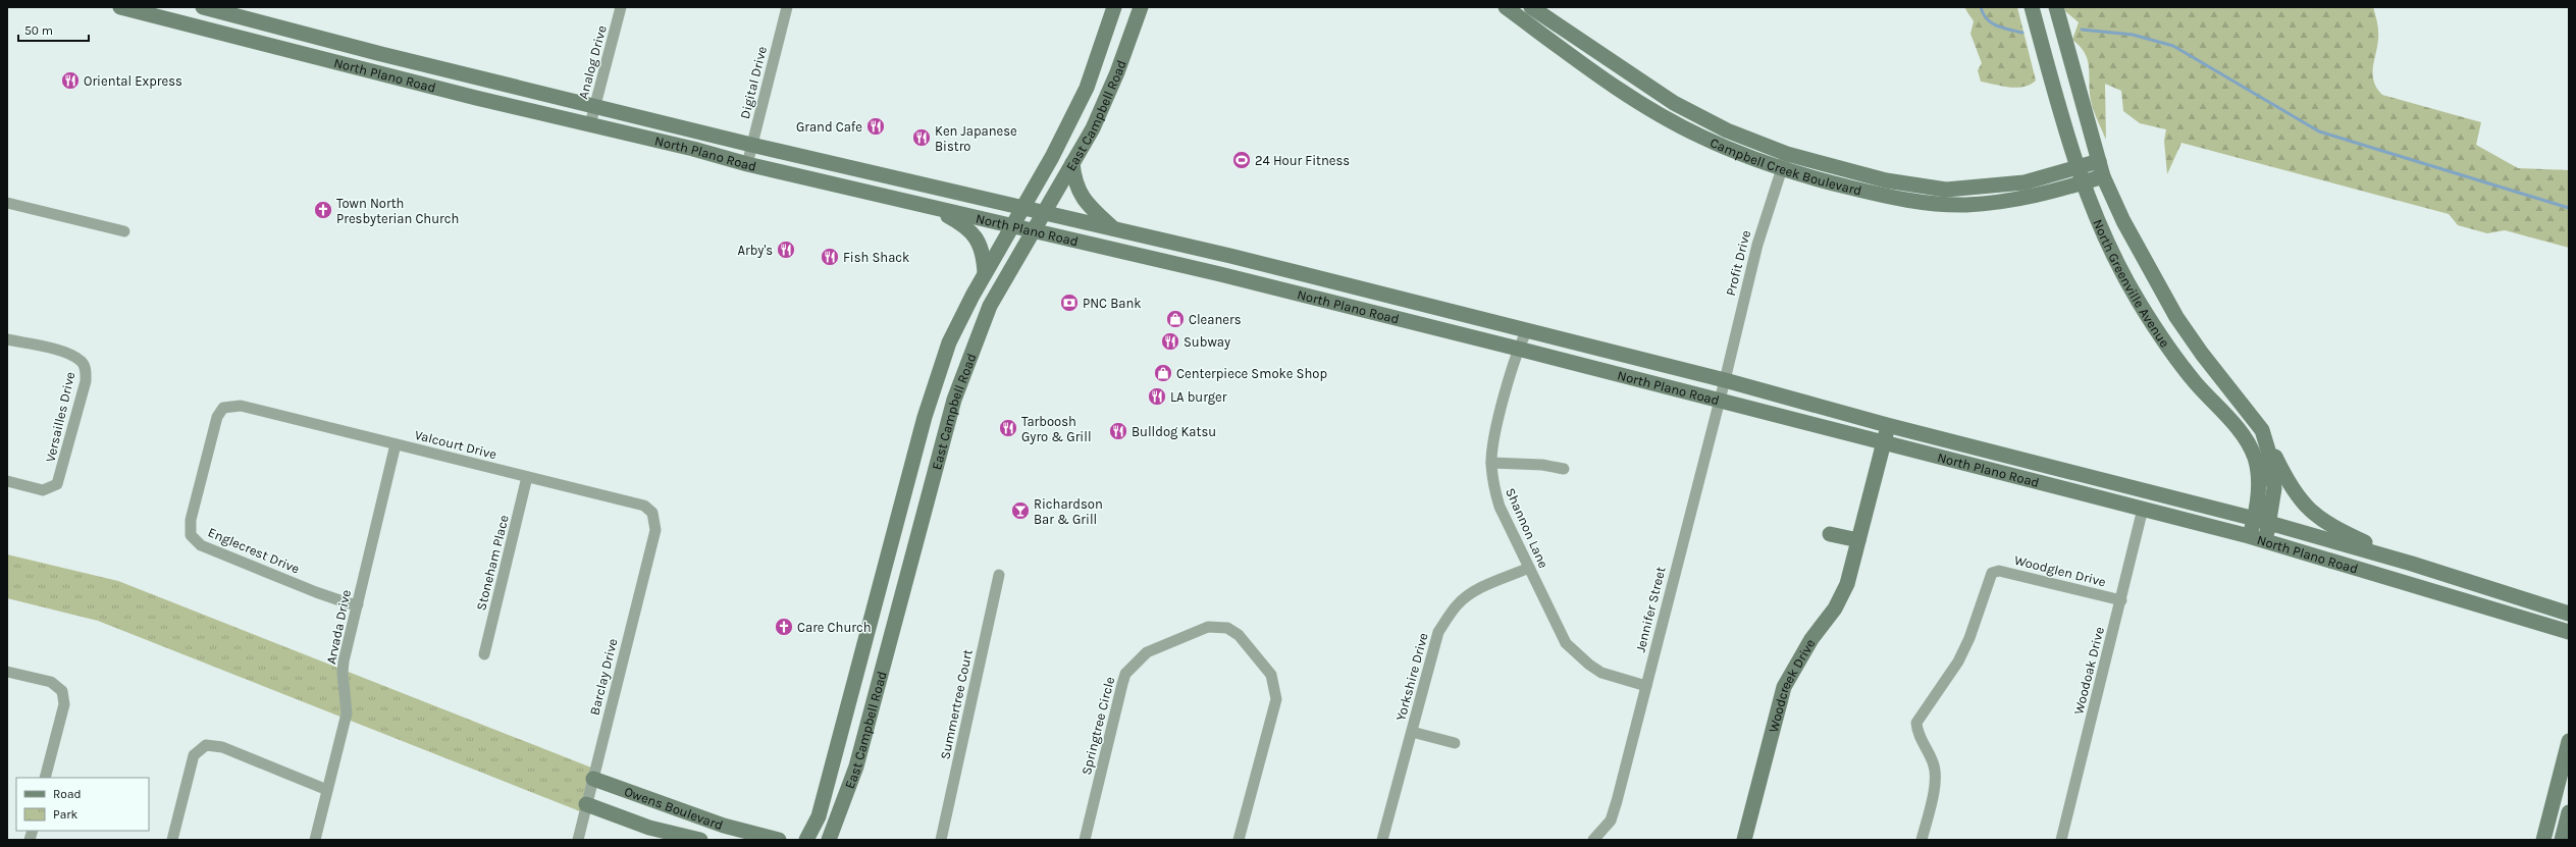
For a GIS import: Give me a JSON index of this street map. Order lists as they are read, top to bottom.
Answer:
{
  "streets": {
    "main road": [
      "North Plano Road",
      "East Campbell Road",
      "Campbell Creek Boulevard",
      "North Greenville Avenue",
      "Woodcreek Drive",
      "Owens Boulevard"
    ],
    "street": [
      "Analog Drive",
      "Digital Drive",
      "Profit Drive",
      "Versailles Drive",
      "Valcourt Drive",
      "Shannon Lane",
      "Englecrest Drive",
      "Stoneham Place",
      "Woodglen Drive",
      "Jennifer Street",
      "Arvada Drive",
      "Woodoak Drive",
      "Barclay Drive",
      "Yorkshire Drive",
      "Summertree Court",
      "Springtree Circle"
    ]
  },
  "crossings": [
    ["Analog Drive", "North Plano Road"],
    ["North Plano Road", "Digital Drive"],
    ["North Plano Road", "East Campbell Road"],
    ["North Plano Road", "Profit Drive"],
    ["North Plano Road", "North Greenville Avenue"],
    ["North Plano Road", "Shannon Lane"],
    ["North Plano Road", "Jennifer Street"],
    ["North Plano Road", "Woodoak Drive"],
    ["North Plano Road", "Woodcreek Drive"],
    ["Campbell Creek Boulevard", "Profit Drive"],
    ["Campbell Creek Boulevard", "North Greenville Avenue"],
    ["Profit Drive", "Jennifer Street"],
    ["Valcourt Drive", "Englecrest Drive"],
    ["Valcourt Drive", "Stoneham Place"],
    ["Valcourt Drive", "Arvada Drive"],
    ["Valcourt Drive", "Barclay Drive"],
    ["Shannon Lane", "Jennifer Street"],
    ["Shannon Lane", "Yorkshire Drive"],
    ["Englecrest Drive", "Arvada Drive"],
    ["Woodglen Drive", "Woodoak Drive"],
    ["Barclay Drive", "Owens Boulevard"]
  ],
  "places": {
    "restaurant": [
      "Oriental Express",
      "Grand Cafe",
      "Ken Japanese Bistro",
      "Arby's",
      "Fish Shack",
      "Subway",
      "LA burger",
      "Tarboosh Gyro & Grill",
      "Bulldog Katsu"
    ],
    "sports": ["24 Hour Fitness"],
    "church": ["Town North Presbyterian Church", "Care Church"],
    "bank": ["PNC Bank"],
    "shop": ["Cleaners", "Centerpiece Smoke Shop"],
    "bar": ["Richardson Bar & Grill"]
  },
  "legend": ["Road", "Park"],
  "scale_bar": "50 m"
}
